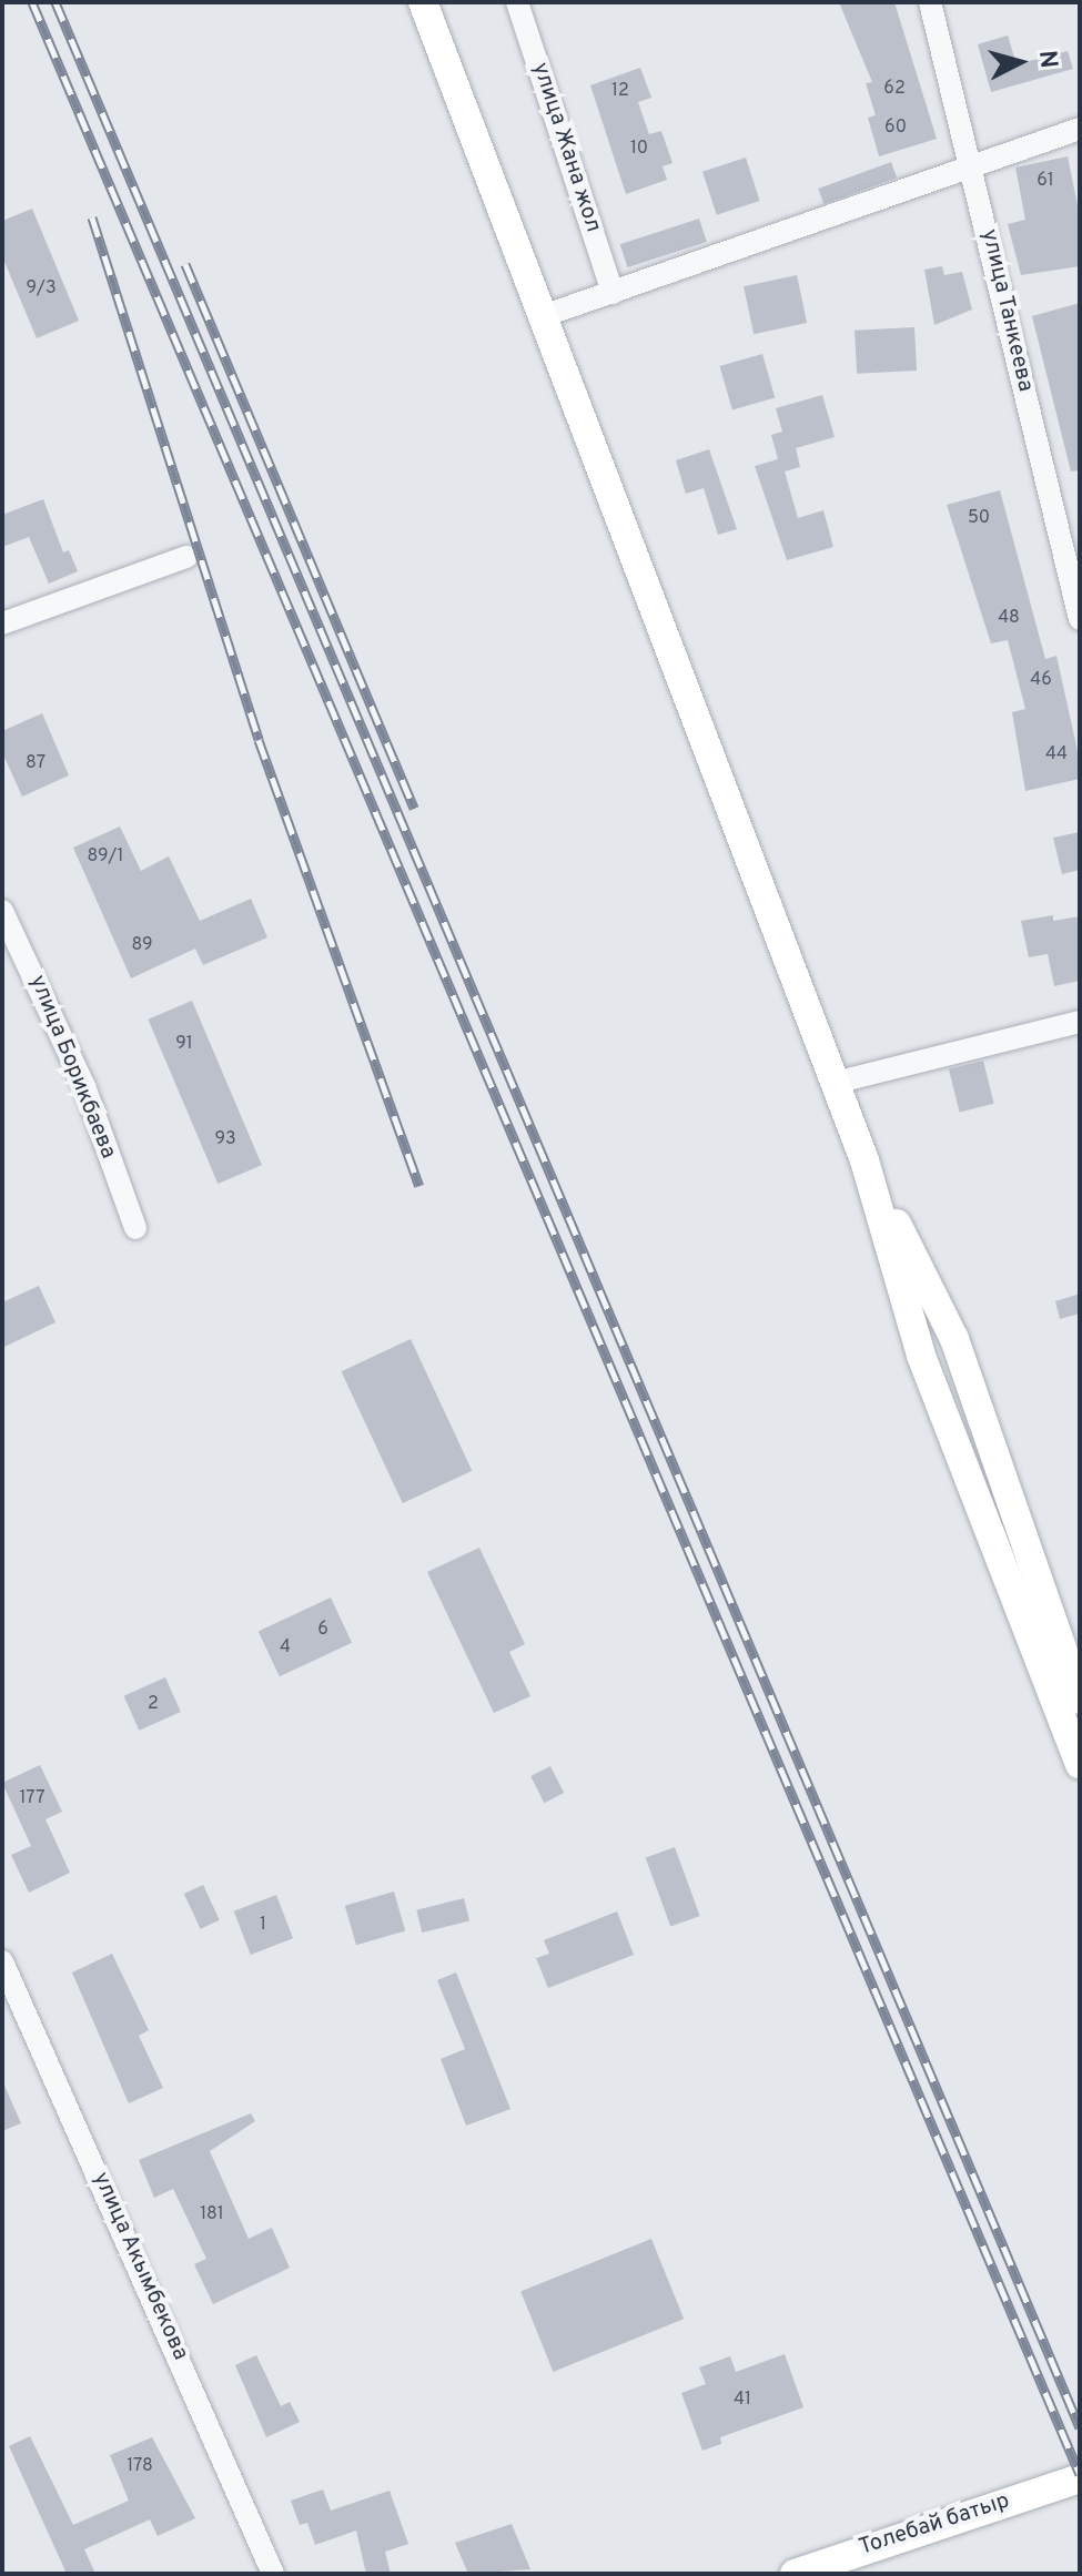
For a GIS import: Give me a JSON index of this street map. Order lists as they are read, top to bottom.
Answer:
{
  "streets": {
    "main road": ["Толебай батыр"],
    "street": [
      "улица Жана жол",
      "улица Танкеева",
      "улица Борикбаева",
      "улица Акымбекова"
    ]
  },
  "house_numbers": [
    "62",
    "12",
    "60",
    "10",
    "61",
    "9/3",
    "50",
    "48",
    "46",
    "44",
    "87",
    "89/1",
    "89",
    "91",
    "93",
    "6",
    "4",
    "2",
    "177",
    "1",
    "181",
    "41",
    "178"
  ],
  "north": "right"
}
